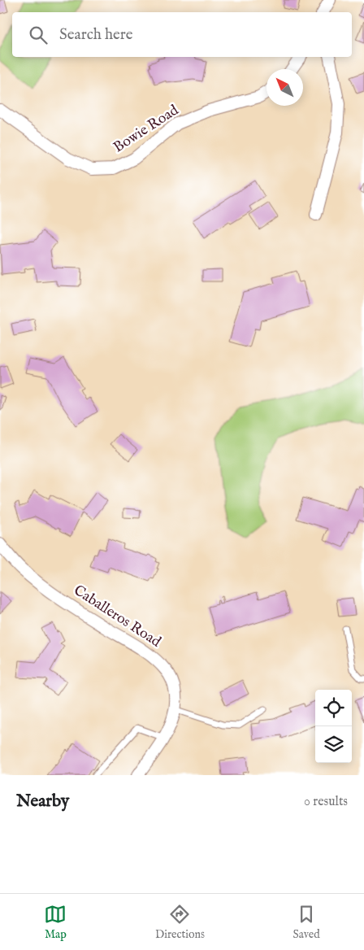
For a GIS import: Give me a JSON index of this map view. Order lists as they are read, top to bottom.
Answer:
{
  "streets": {
    "street": ["Bowie Road", "Caballeros Road"]
  },
  "north": "top left",
  "page": {
    "search": "Search here",
    "heading": ["Nearby", "0 results"],
    "nav": ["Map", "Directions", "Saved"]
  }
}
